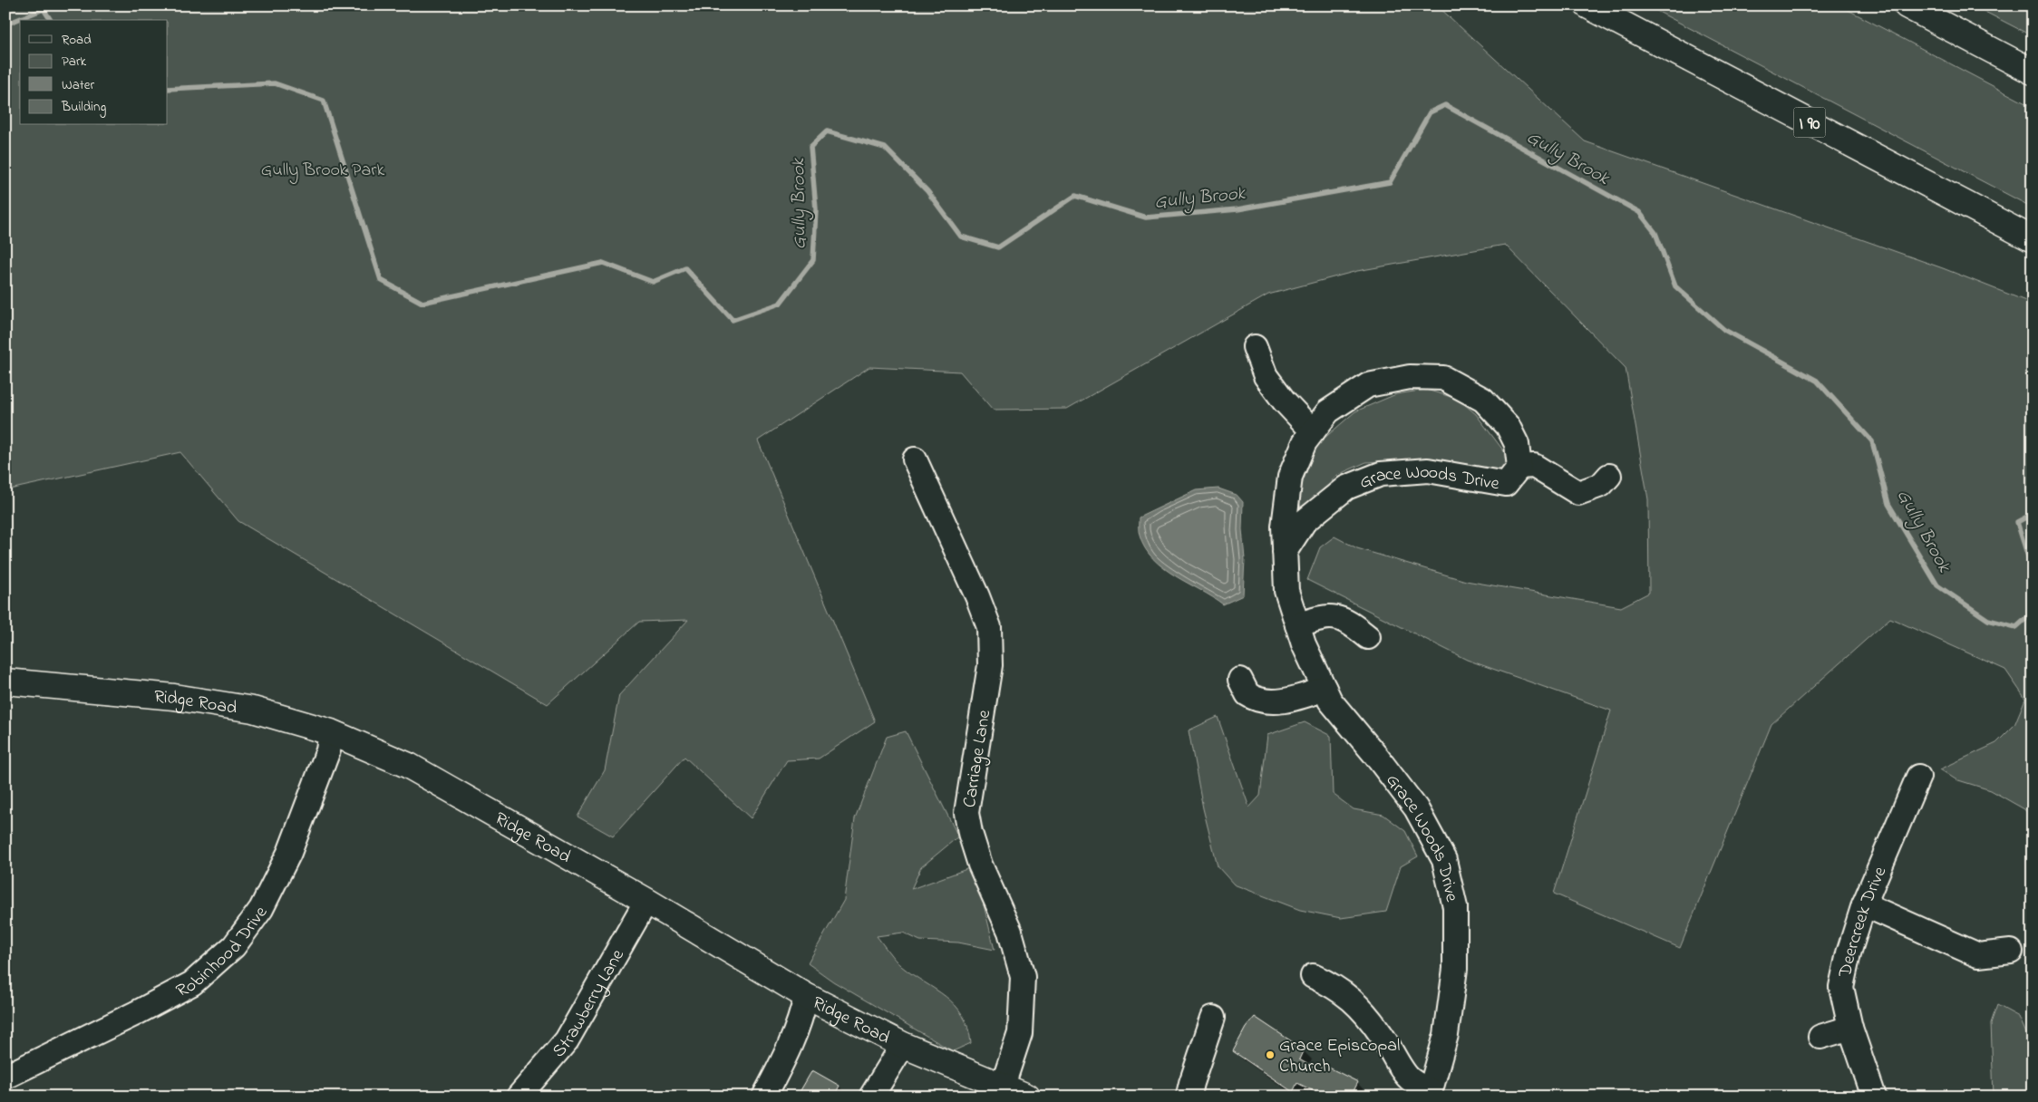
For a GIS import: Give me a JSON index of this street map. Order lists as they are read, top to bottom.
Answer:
{
  "streets": {
    "main road": ["I 90", "Ridge Road"],
    "street": [
      "Grace Woods Drive",
      "Carriage Lane",
      "Deercreek Drive",
      "Robinhood Drive",
      "Strawberry Lane"
    ]
  },
  "crossings": [
    ["Ridge Road", "Carriage Lane"],
    ["Ridge Road", "Robinhood Drive"],
    ["Ridge Road", "Strawberry Lane"]
  ],
  "water": ["Gully Brook"],
  "parks": ["Gully Brook Park"],
  "places": ["Grace Episcopal Church"],
  "legend": [
    "Road",
    "Park",
    "Water",
    "Building"
  ]
}
